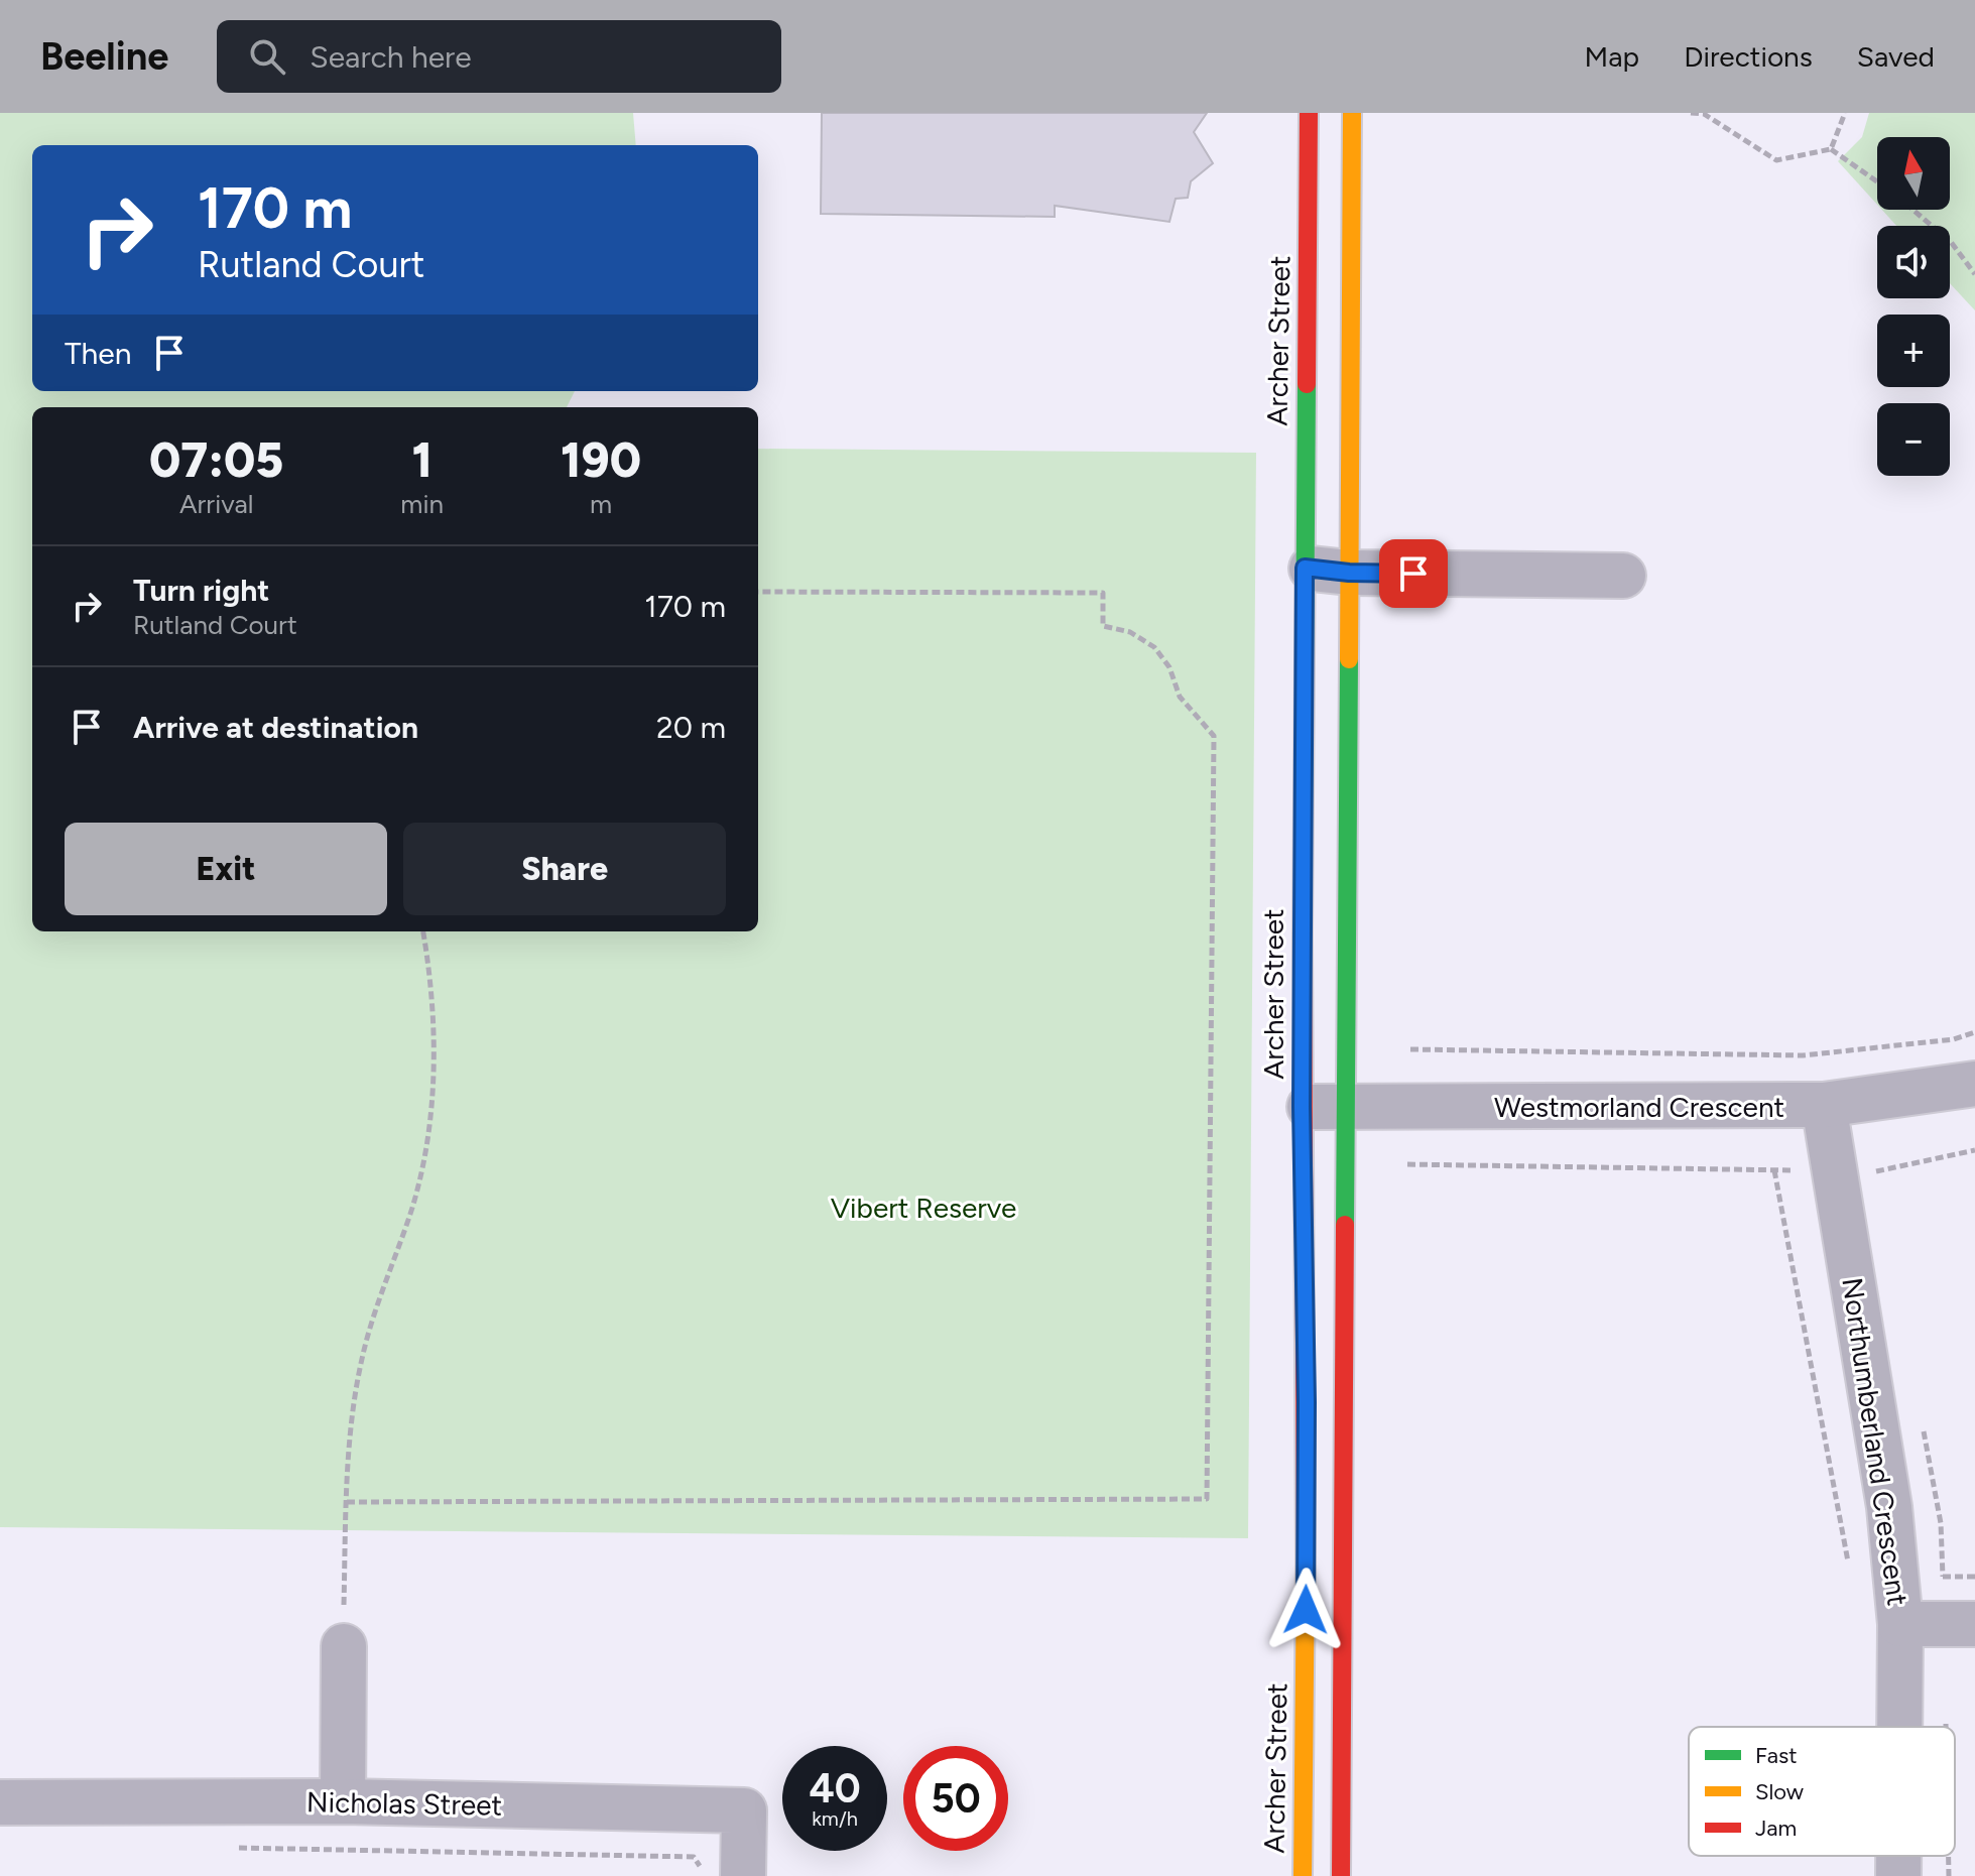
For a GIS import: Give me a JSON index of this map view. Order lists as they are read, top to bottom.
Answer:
{
  "streets": {
    "main road": ["Archer Street"],
    "street": ["Westmorland Crescent", "Northumberland Crescent", "Nicholas Street"]
  },
  "crossings": [
    ["Archer Street", "Westmorland Crescent"],
    ["Westmorland Crescent", "Northumberland Crescent"]
  ],
  "parks": ["Vibert Reserve"],
  "legend": ["Fast", "Slow", "Jam"],
  "north": "top",
  "page": {
    "header": "Beeline",
    "search": "Search here",
    "nav": ["Map", "Directions", "Saved"],
    "map_buttons": ["+", "−"],
    "turn": ["170 m", "Rutland Court"],
    "then": "Then",
    "eta": [
      "07:05",
      "Arrival",
      "1",
      "min",
      "190",
      "m"
    ],
    "list": [
      {
        "name": "Turn right",
        "note": "Rutland Court",
        "value": "170 m"
      },
      {
        "name": "Arrive at destination",
        "value": "20 m"
      }
    ],
    "buttons": ["Exit", "Share"],
    "speed": "40 km/h",
    "limit": "50"
  }
}
